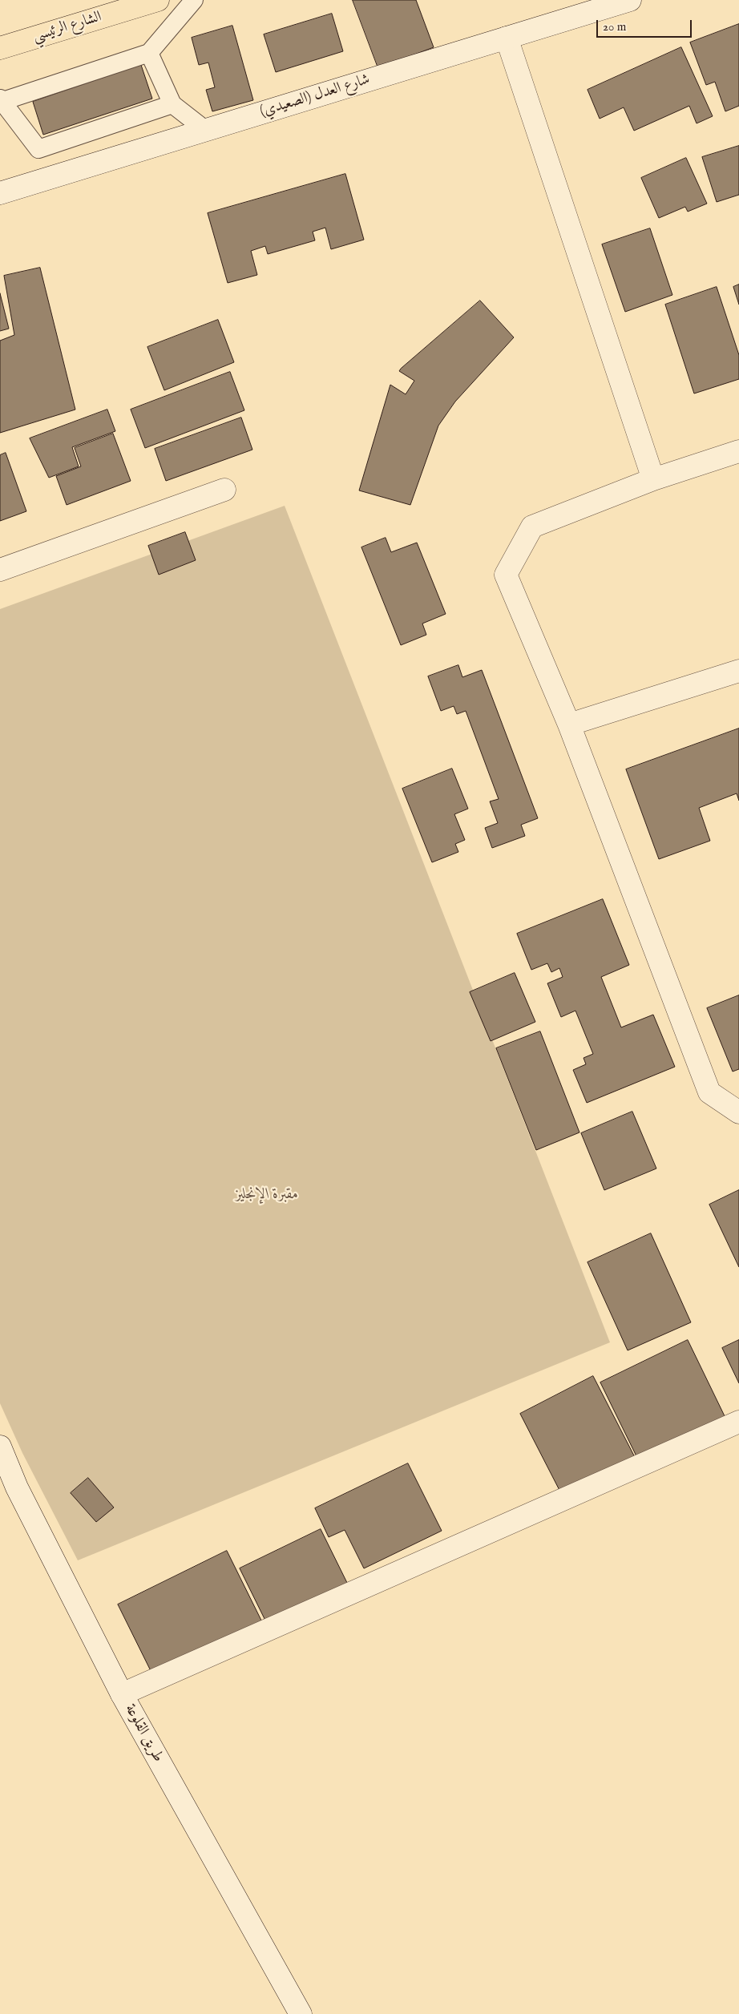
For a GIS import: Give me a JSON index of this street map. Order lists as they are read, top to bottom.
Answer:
{
  "streets": {
    "main road": ["الشارع الرئيسي"],
    "street": ["شارع العدل (الصعيدي)", "طريق القلوعة"]
  },
  "parks": ["مقبرة الإنجليز"],
  "scale_bar": "20 m"
}
